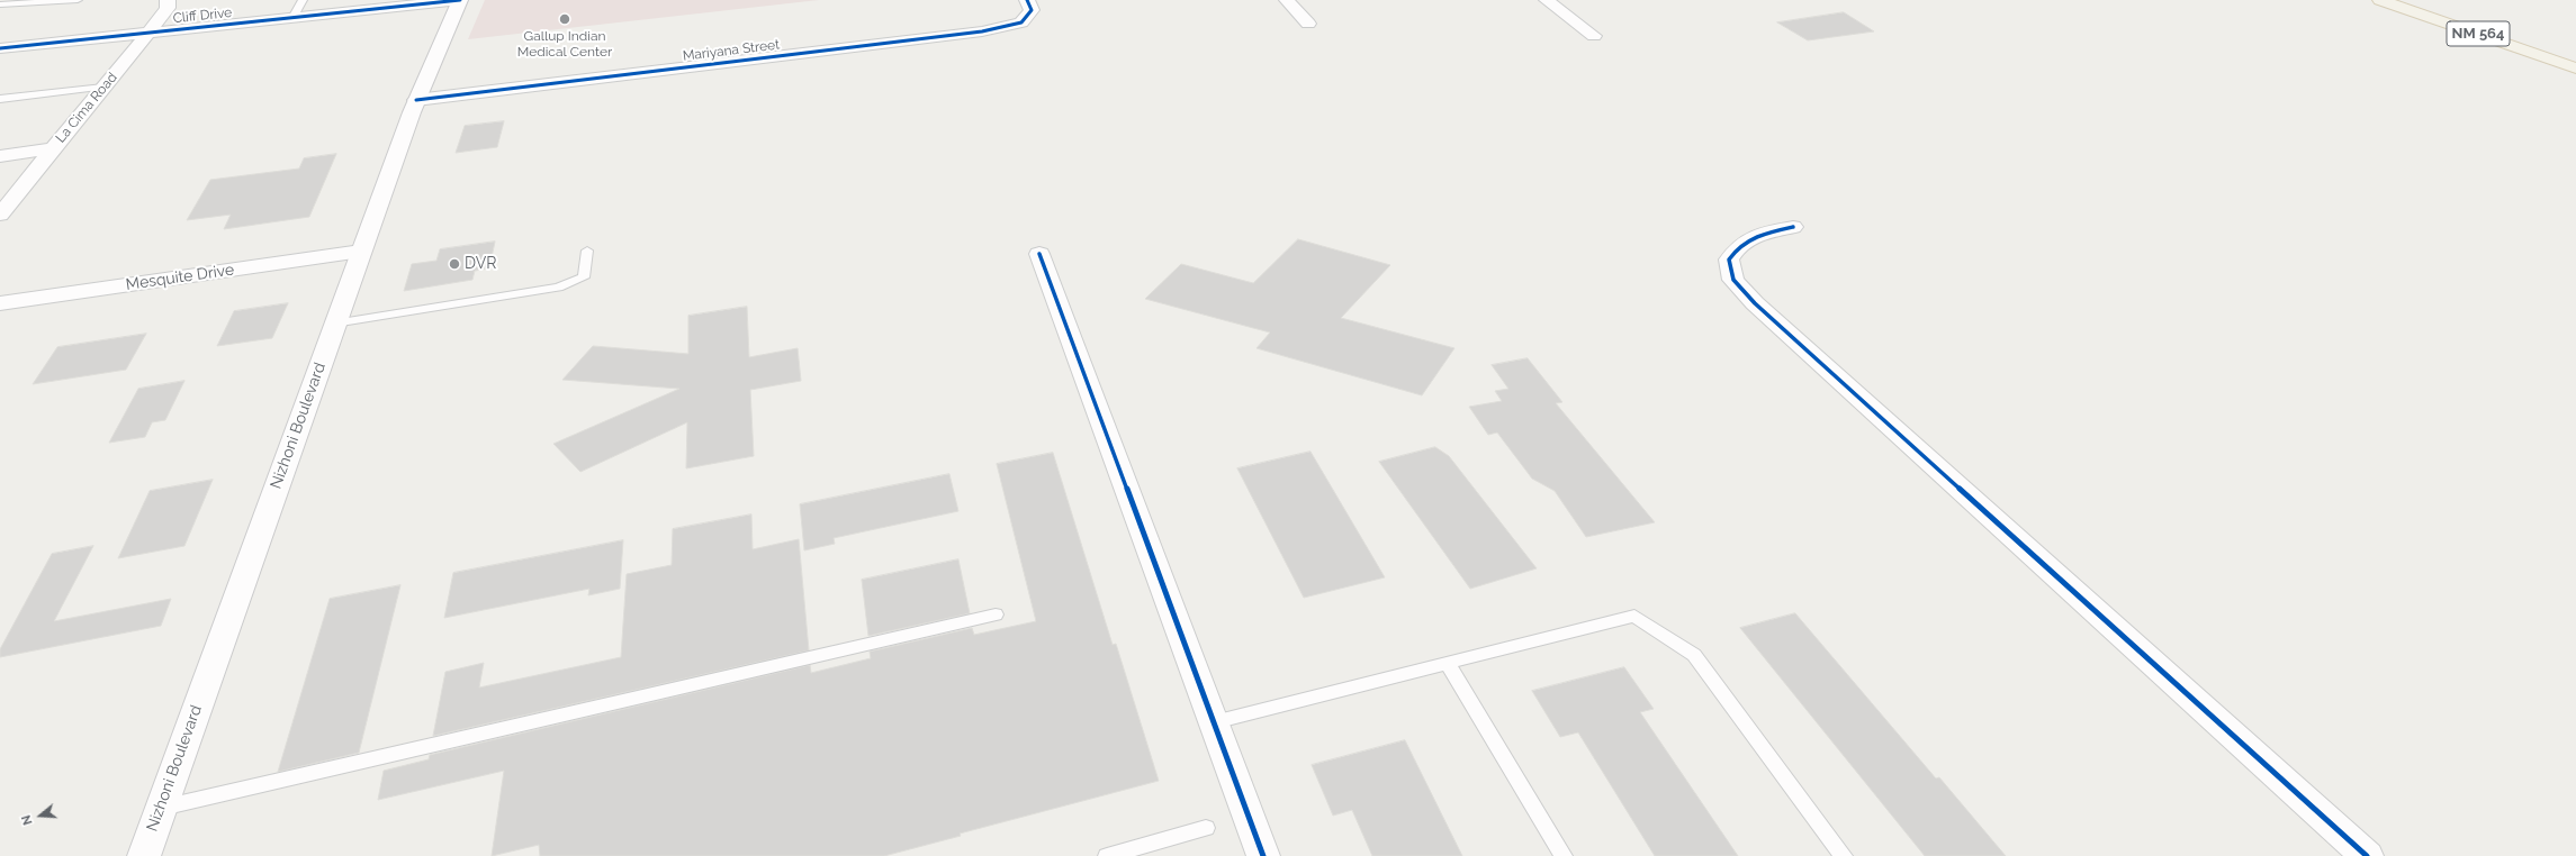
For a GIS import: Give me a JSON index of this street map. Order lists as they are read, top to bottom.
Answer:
{
  "streets": {
    "main road": ["NM 564"],
    "street": [
      "Cliff Drive",
      "Mariyana Street",
      "La Cima Road",
      "Mesquite Drive",
      "Nizhoni Boulevard"
    ]
  },
  "crossings": [
    ["Cliff Drive", "La Cima Road"],
    ["Cliff Drive", "Nizhoni Boulevard"],
    ["Mariyana Street", "Nizhoni Boulevard"],
    ["Mesquite Drive", "Nizhoni Boulevard"]
  ],
  "places": ["Gallup Indian Medical Center", "DVR"],
  "north": "left"
}
